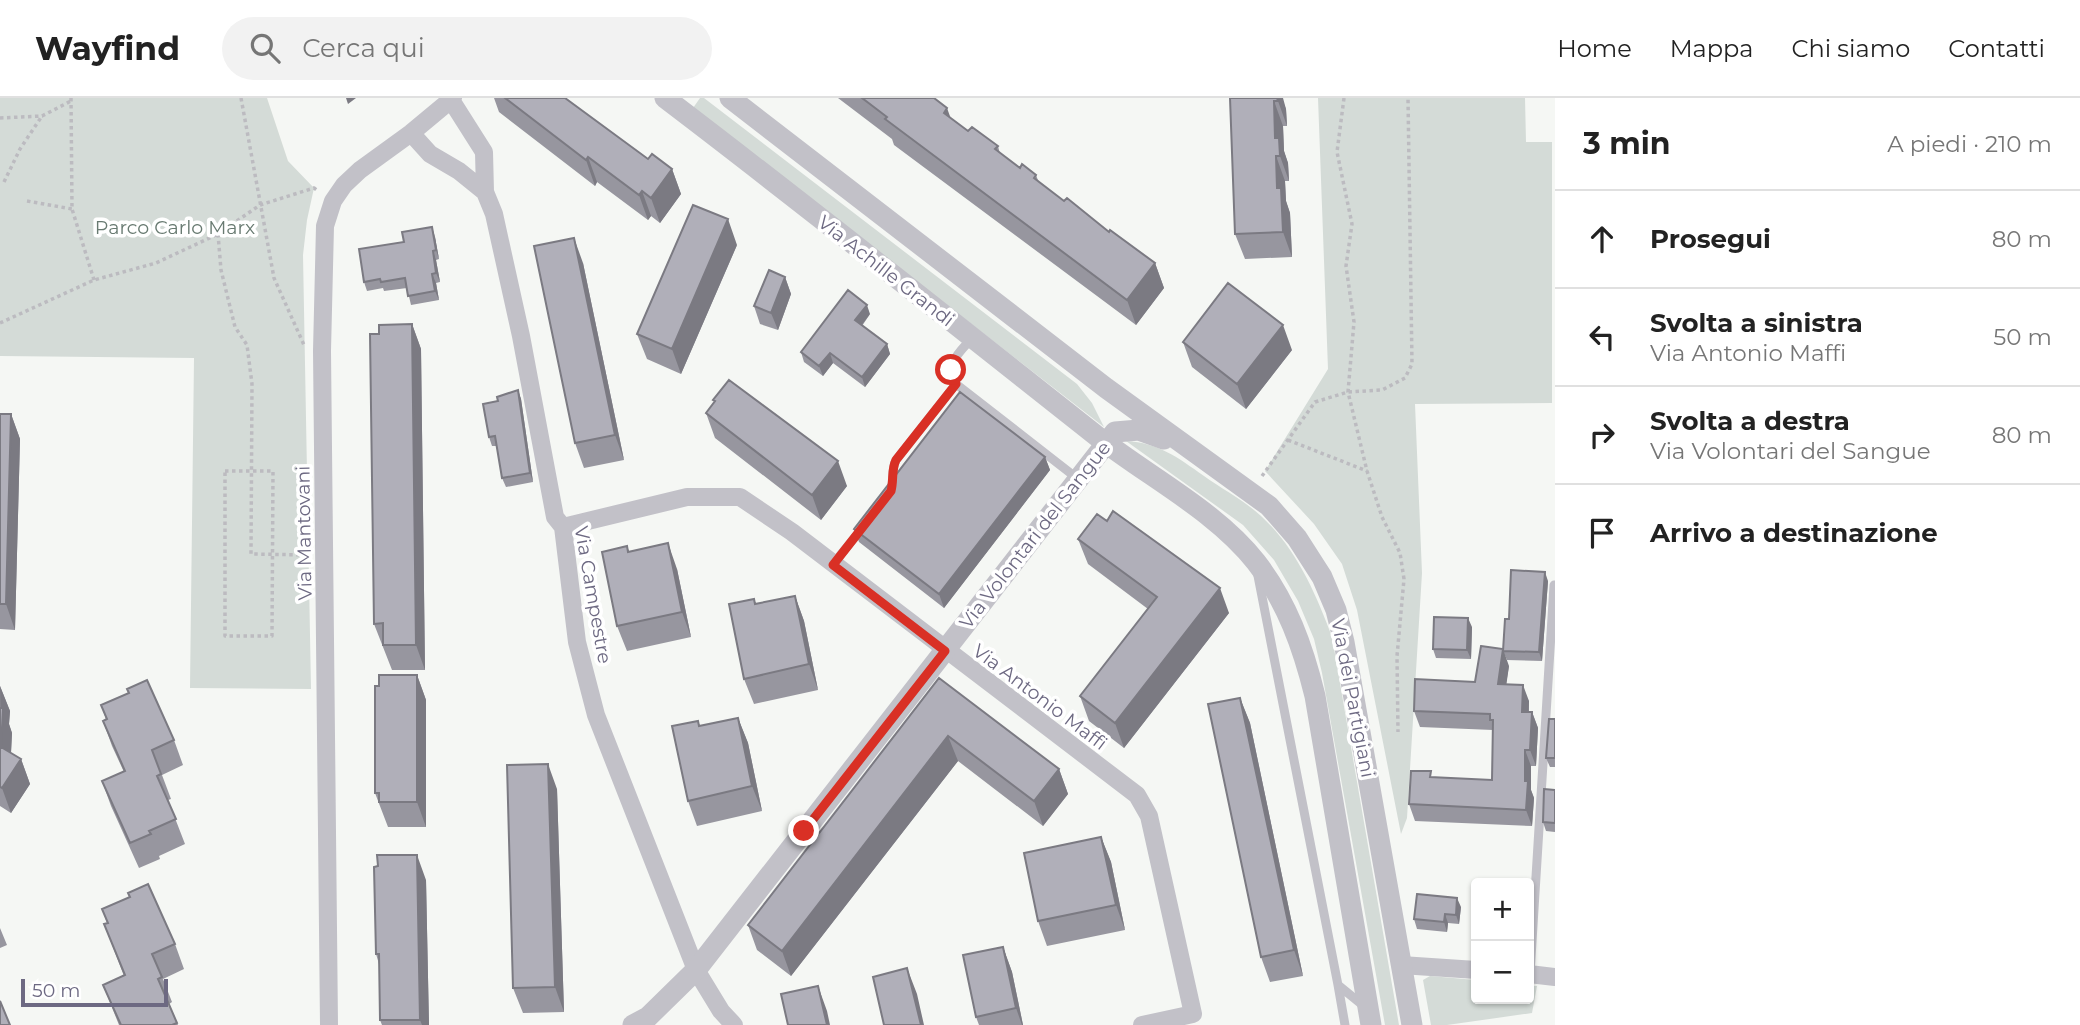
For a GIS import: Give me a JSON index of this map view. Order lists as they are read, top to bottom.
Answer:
{
  "streets": {
    "street": [
      "Via Achille Grandi",
      "Via Mantovani",
      "Via Volontari del Sangue",
      "Via Campestre",
      "Via Antonio Maffi",
      "Via dei Partigiani"
    ]
  },
  "crossings": [
    ["Via Achille Grandi", "Via Volontari del Sangue"],
    ["Via Achille Grandi", "Via dei Partigiani"],
    ["Via Mantovani", "Via Campestre"],
    ["Via Volontari del Sangue", "Via Campestre"],
    ["Via Volontari del Sangue", "Via Antonio Maffi"],
    ["Via Volontari del Sangue", "Via dei Partigiani"],
    ["Via Campestre", "Via Antonio Maffi"]
  ],
  "parks": ["Parco Carlo Marx"],
  "scale_bar": "50 m",
  "page": {
    "header": "Wayfind",
    "search": "Cerca qui",
    "nav": [
      "Home",
      "Mappa",
      "Chi siamo",
      "Contatti"
    ],
    "heading": ["3 min", "A piedi · 210 m"],
    "list": [
      ["Prosegui", "80 m"],
      ["Svolta a sinistra", "Via Antonio Maffi", "50 m"],
      ["Svolta a destra", "Via Volontari del Sangue", "80 m"],
      "Arrivo a destinazione"
    ],
    "map_buttons": ["+", "−"],
    "scale": "50 m"
  }
}
